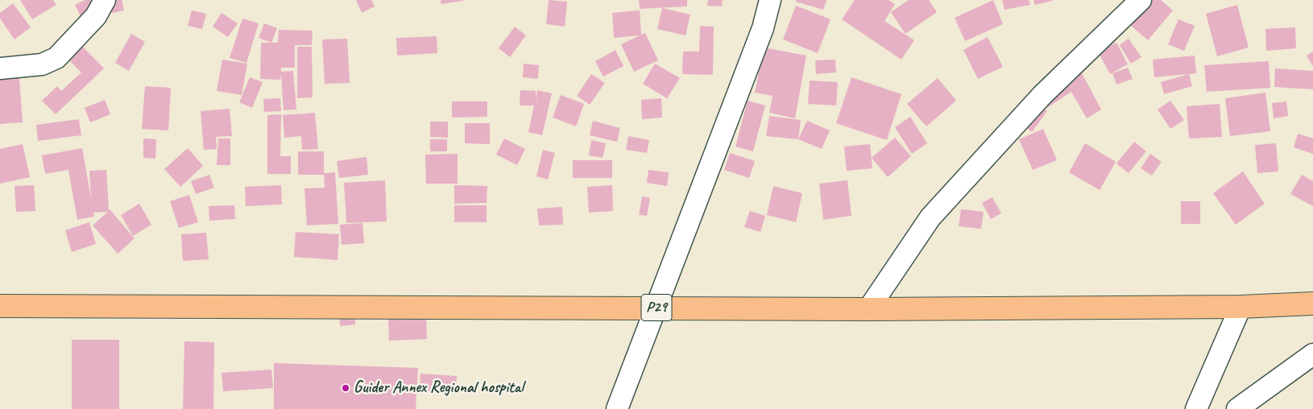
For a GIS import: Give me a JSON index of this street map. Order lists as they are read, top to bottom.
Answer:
{
  "streets": {
    "main road": ["P29"]
  },
  "places": ["Guider Annex Regional hospital"]
}
